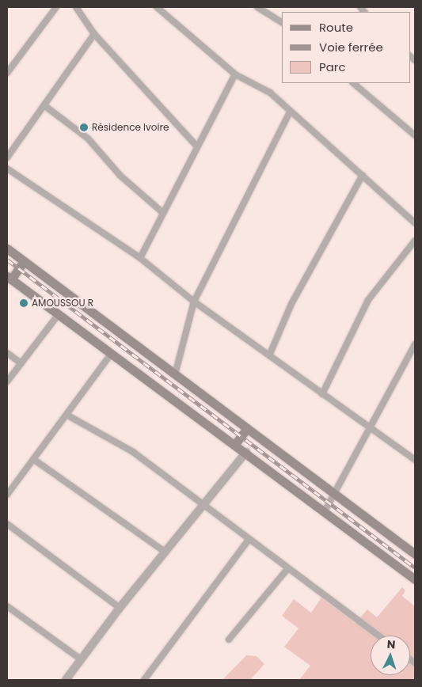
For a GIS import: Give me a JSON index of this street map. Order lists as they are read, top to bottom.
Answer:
{
  "places": ["Résidence Ivoire", "AMOUSSOU R"],
  "legend": ["Route", "Voie ferrée", "Parc"],
  "north": "top"
}
